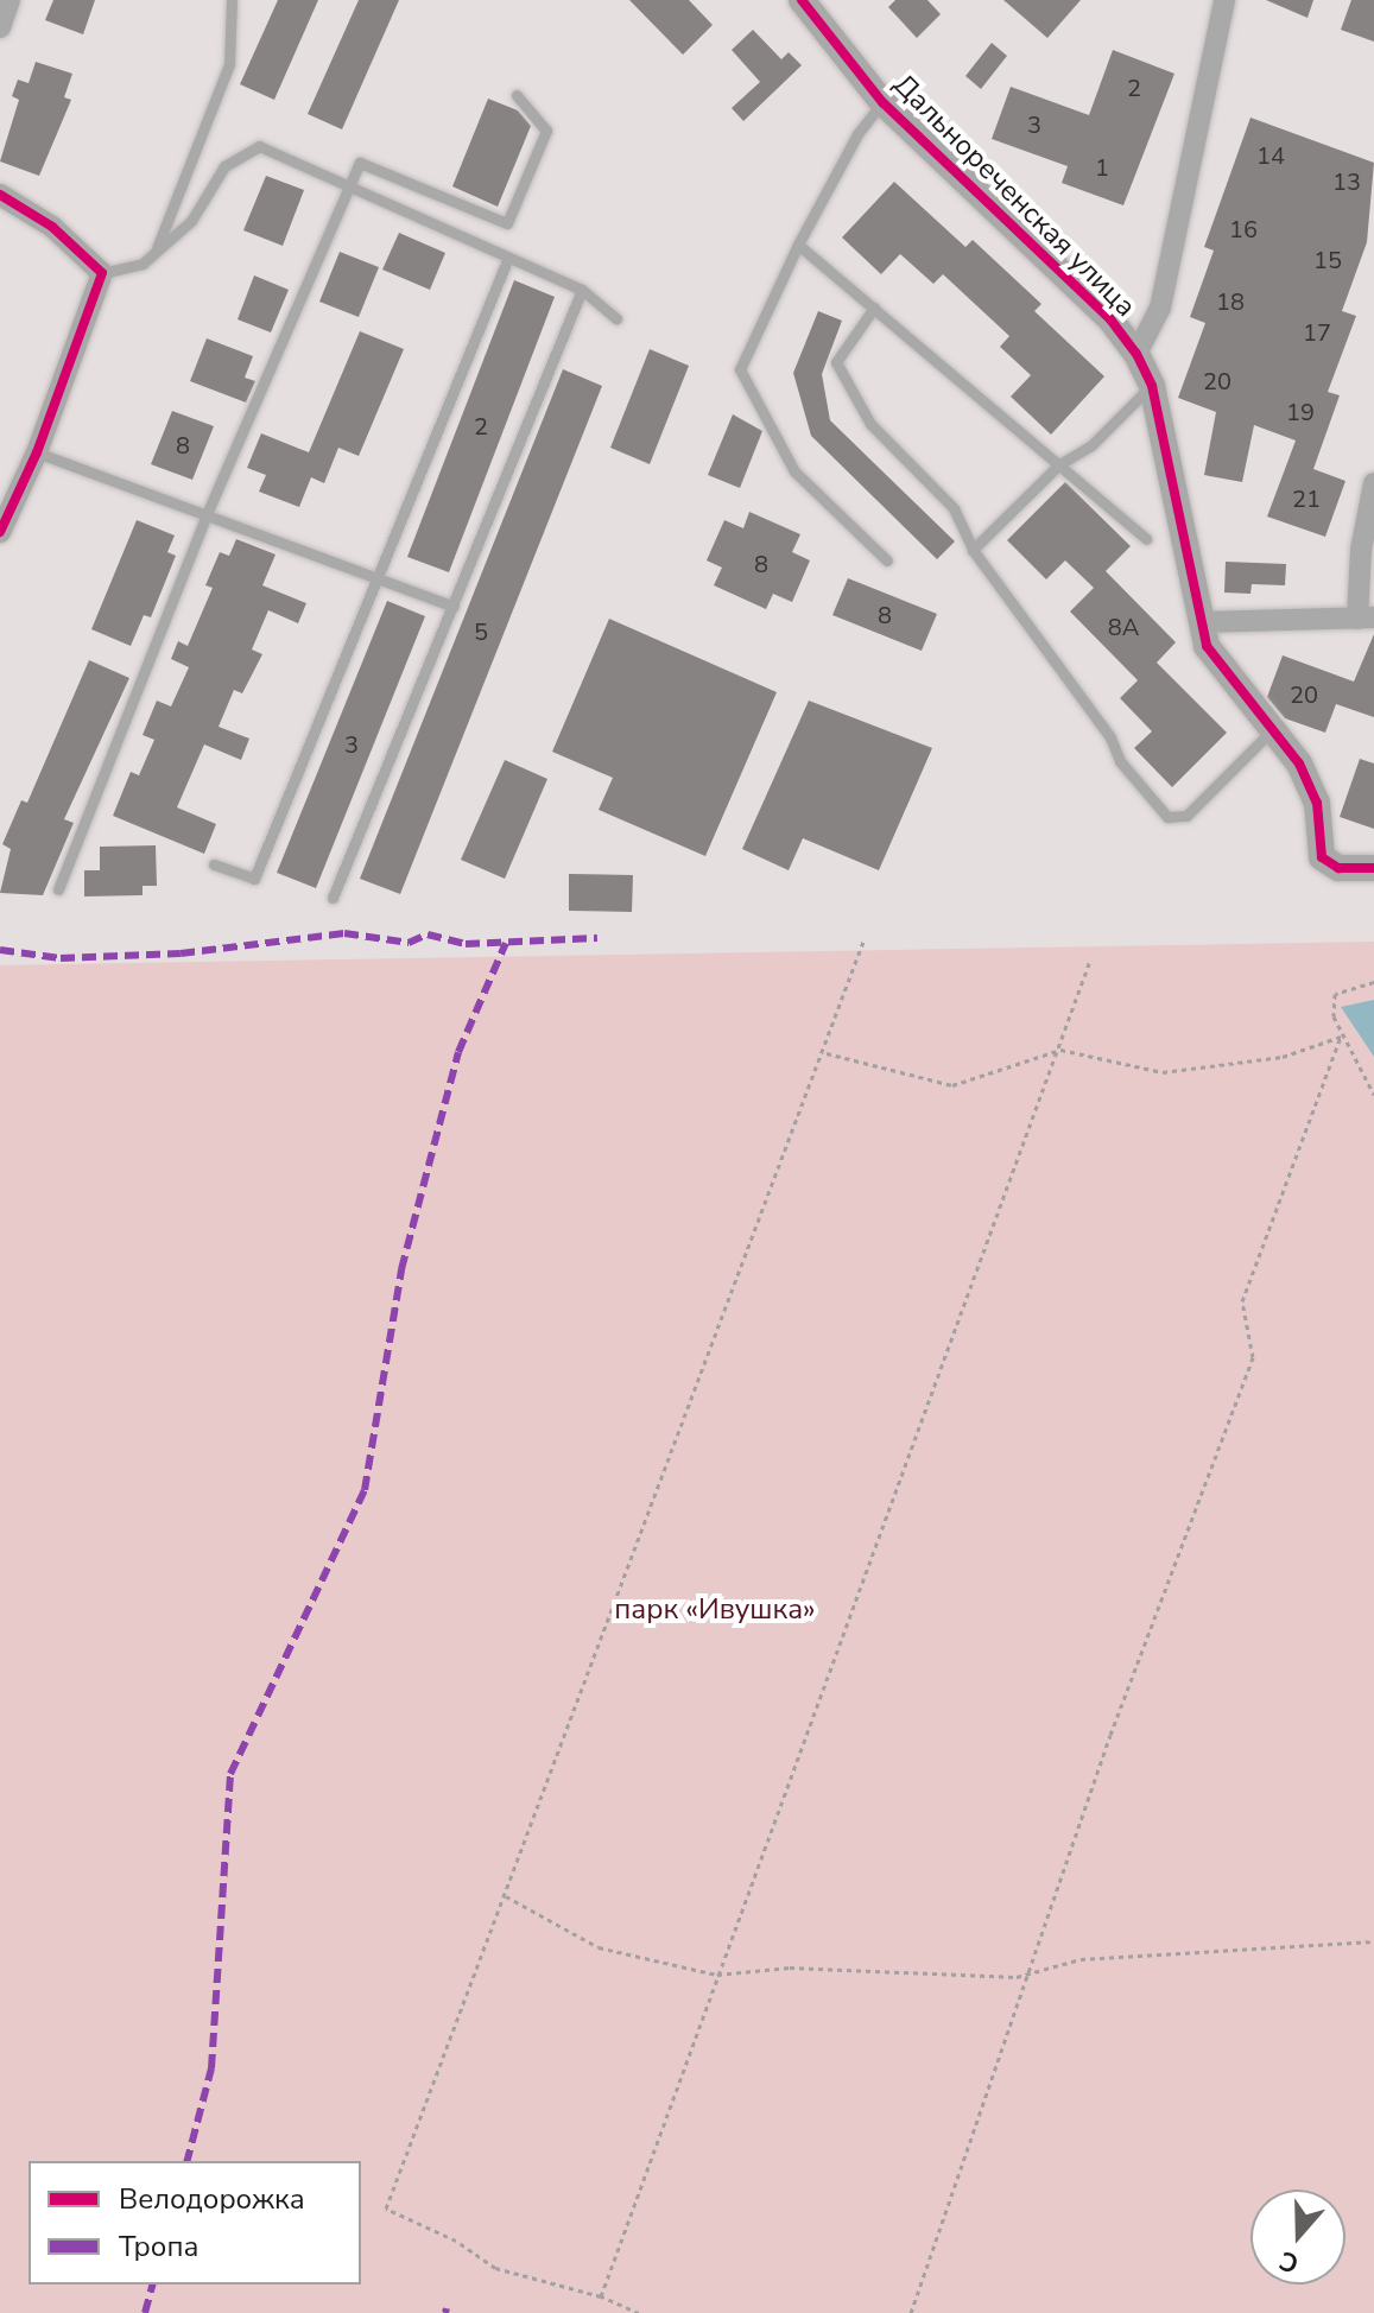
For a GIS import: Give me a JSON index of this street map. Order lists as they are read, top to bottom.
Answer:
{
  "streets": {
    "street": ["Дальнореченская улица"]
  },
  "parks": ["парк «Ивушка»"],
  "house_numbers": [
    "2",
    "3",
    "14",
    "1",
    "13",
    "16",
    "15",
    "18",
    "17",
    "20",
    "19",
    "2",
    "8",
    "21",
    "8",
    "8",
    "8А",
    "5",
    "20",
    "3"
  ],
  "legend": ["Велодорожка", "Тропа"],
  "north": "bottom"
}
